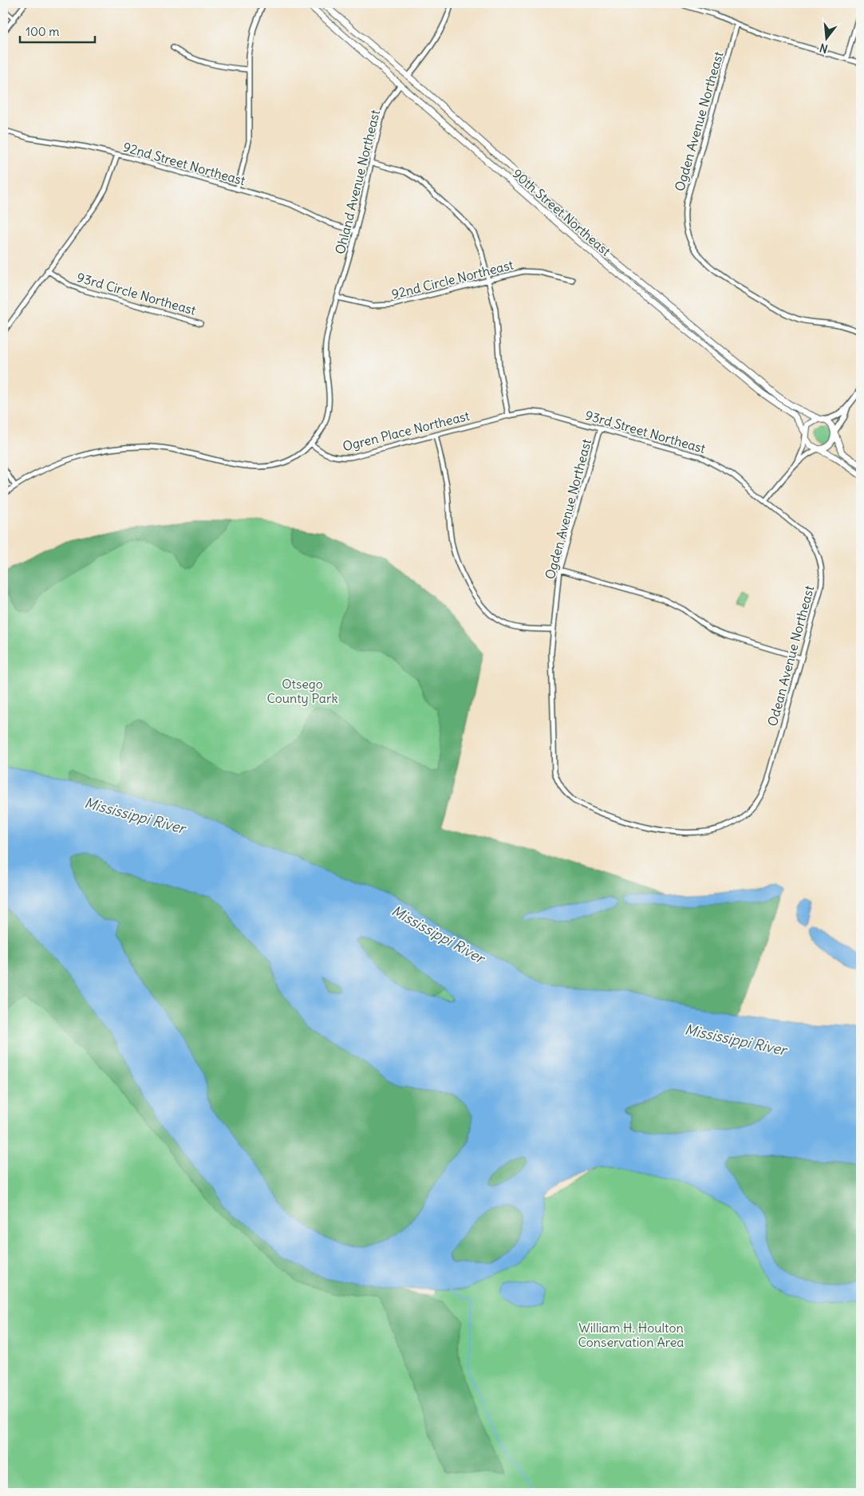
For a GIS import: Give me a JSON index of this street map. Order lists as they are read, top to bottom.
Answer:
{
  "streets": {
    "main road": ["90th Street Northeast"],
    "street": [
      "Ogden Avenue Northeast",
      "92nd Street Northeast",
      "Ohland Avenue Northeast",
      "92nd Circle Northeast",
      "93rd Circle Northeast",
      "Ogren Place Northeast",
      "93rd Street Northeast",
      "Odean Avenue Northeast"
    ]
  },
  "crossings": [
    ["Ogden Avenue Northeast", "93rd Street Northeast"],
    ["Ogden Avenue Northeast", "Odean Avenue Northeast"],
    ["92nd Street Northeast", "Ohland Avenue Northeast"],
    ["Ohland Avenue Northeast", "90th Street Northeast"],
    ["Ohland Avenue Northeast", "92nd Circle Northeast"],
    ["Ohland Avenue Northeast", "Ogren Place Northeast"],
    ["Ogren Place Northeast", "93rd Street Northeast"],
    ["93rd Street Northeast", "Odean Avenue Northeast"]
  ],
  "water": ["Mississippi River"],
  "parks": ["Otsego County Park", "William H. Houlton Conservation Area"],
  "scale_bar": "100 m",
  "north": "bottom"
}
